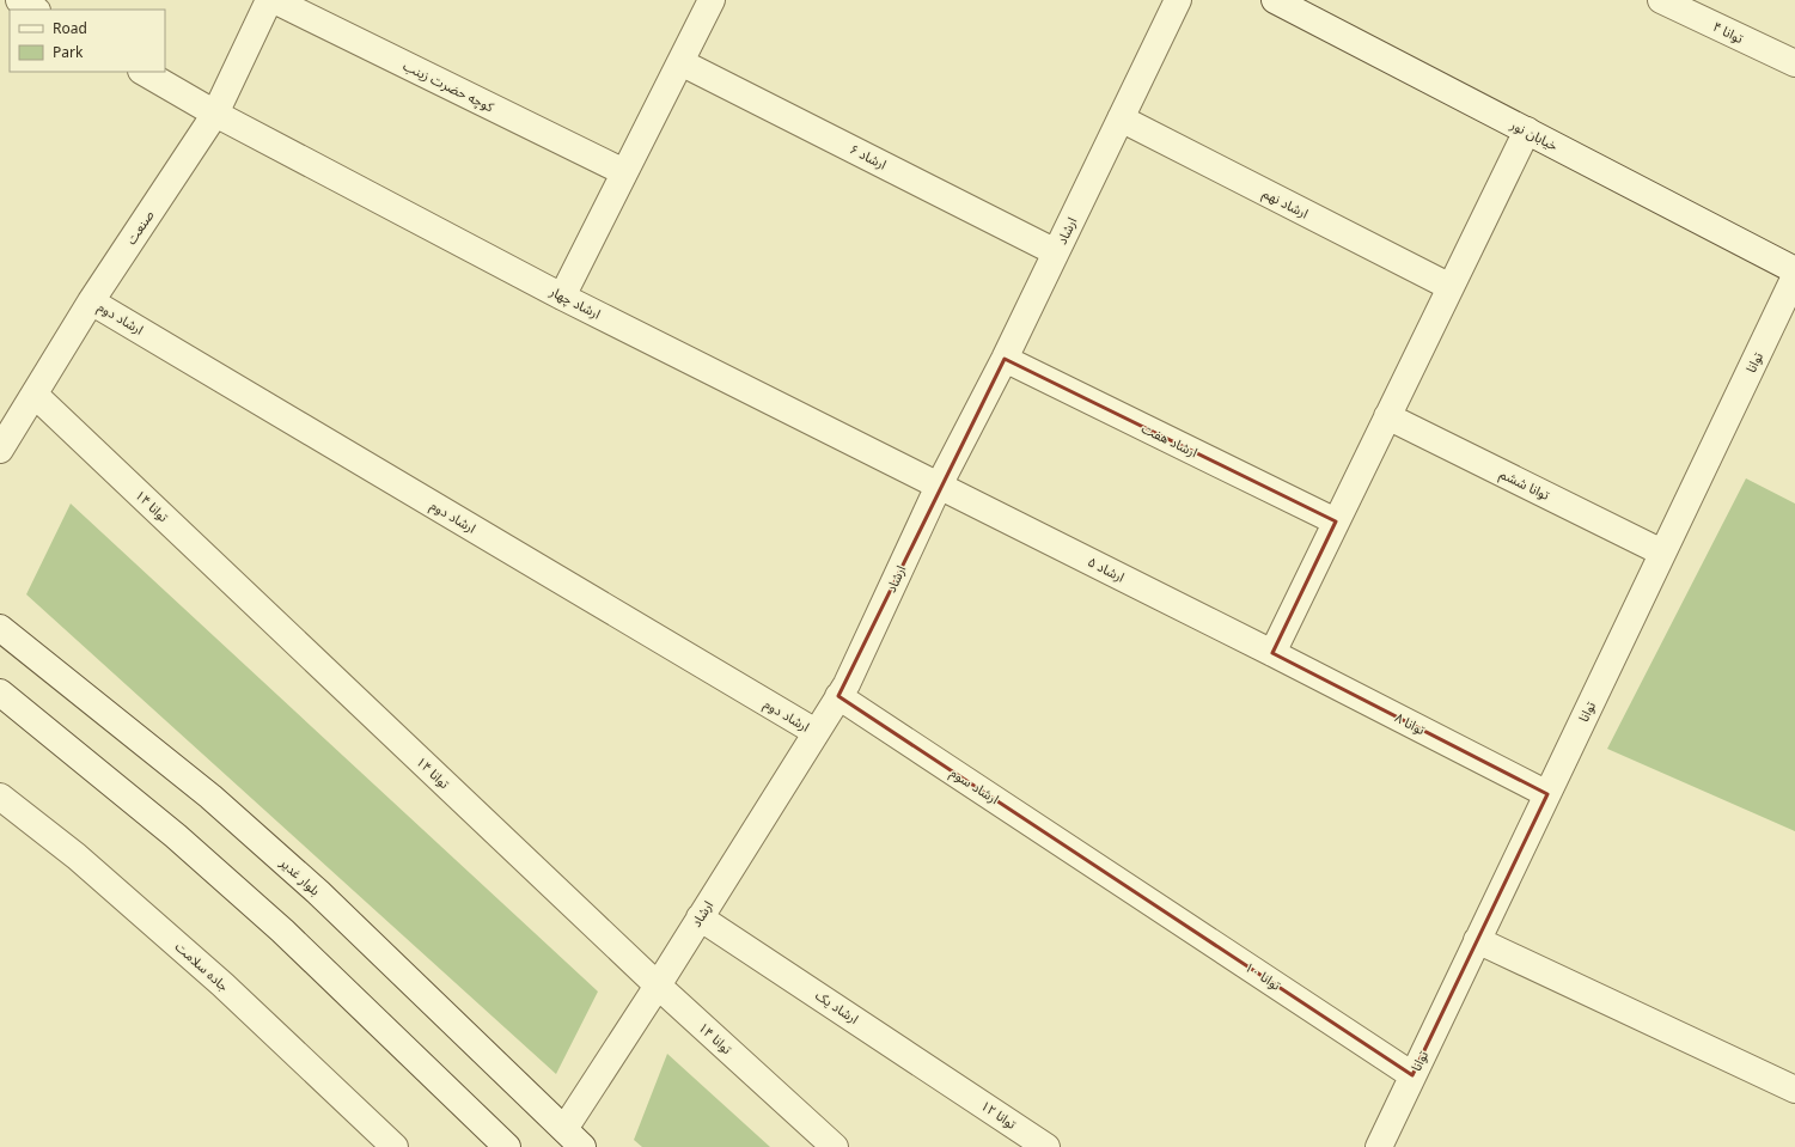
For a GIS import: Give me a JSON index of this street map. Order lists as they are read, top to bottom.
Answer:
{
  "streets": {
    "street": [
      "توانا ۴",
      "کوچه حضرت زینب",
      "خیابان نور",
      "ارشاد ۶",
      "ارشاد نهم",
      "صنعت",
      "ارشاد",
      "ارشاد چهار",
      "ارشاد دوم",
      "توانا",
      "ارشاد هفت",
      "توانا ششم",
      "توانا ۱۴",
      "ارشاد ۵",
      "توانا ۸",
      "ارشاد سوم",
      "بلوار غدیر",
      "جاده سلامت",
      "توانا ۱۰",
      "ارشاد یک",
      "توانا ۱۲"
    ]
  },
  "crossings": [
    ["ارشاد ۶", "ارشاد"],
    ["ارشاد نهم", "ارشاد"],
    ["صنعت", "ارشاد چهار"],
    ["صنعت", "ارشاد دوم"],
    ["صنعت", "توانا ۱۴"],
    ["ارشاد", "ارشاد چهار"],
    ["ارشاد", "ارشاد دوم"],
    ["ارشاد", "ارشاد هفت"],
    ["ارشاد", "توانا ۱۴"],
    ["ارشاد", "ارشاد ۵"],
    ["ارشاد", "ارشاد سوم"],
    ["ارشاد", "بلوار غدیر"],
    ["ارشاد", "ارشاد یک"],
    ["ارشاد چهار", "ارشاد ۵"],
    ["توانا", "توانا ششم"],
    ["توانا", "توانا ۸"],
    ["توانا", "توانا ۱۰"],
    ["ارشاد ۵", "توانا ۸"],
    ["ارشاد سوم", "توانا ۱۰"],
    ["ارشاد یک", "توانا ۱۲"]
  ],
  "legend": ["Road", "Park"]
}
